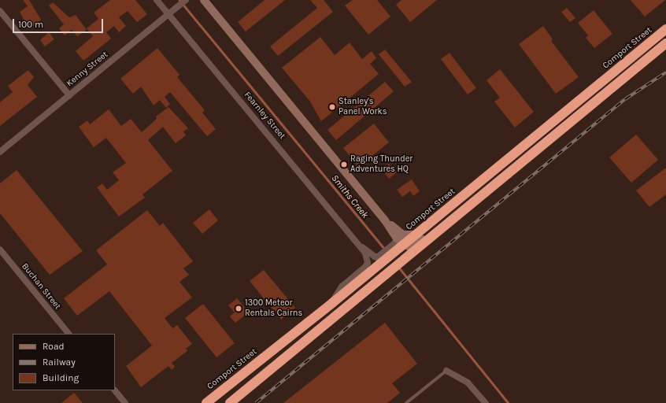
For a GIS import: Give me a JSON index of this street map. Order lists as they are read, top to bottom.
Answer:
{
  "streets": {
    "highway": ["Comport Street"],
    "street": ["Kenny Street", "Fearnley Street", "Buchan Street"]
  },
  "crossings": [
    ["Comport Street", "Fearnley Street"],
    ["Kenny Street", "Fearnley Street"]
  ],
  "water": ["Smiths Creek"],
  "places": ["Stanley's Panel Works", "Raging Thunder Adventures HQ", "1300 Meteor Rentals Cairns"],
  "legend": ["Road", "Railway", "Building"],
  "scale_bar": "100 m"
}
